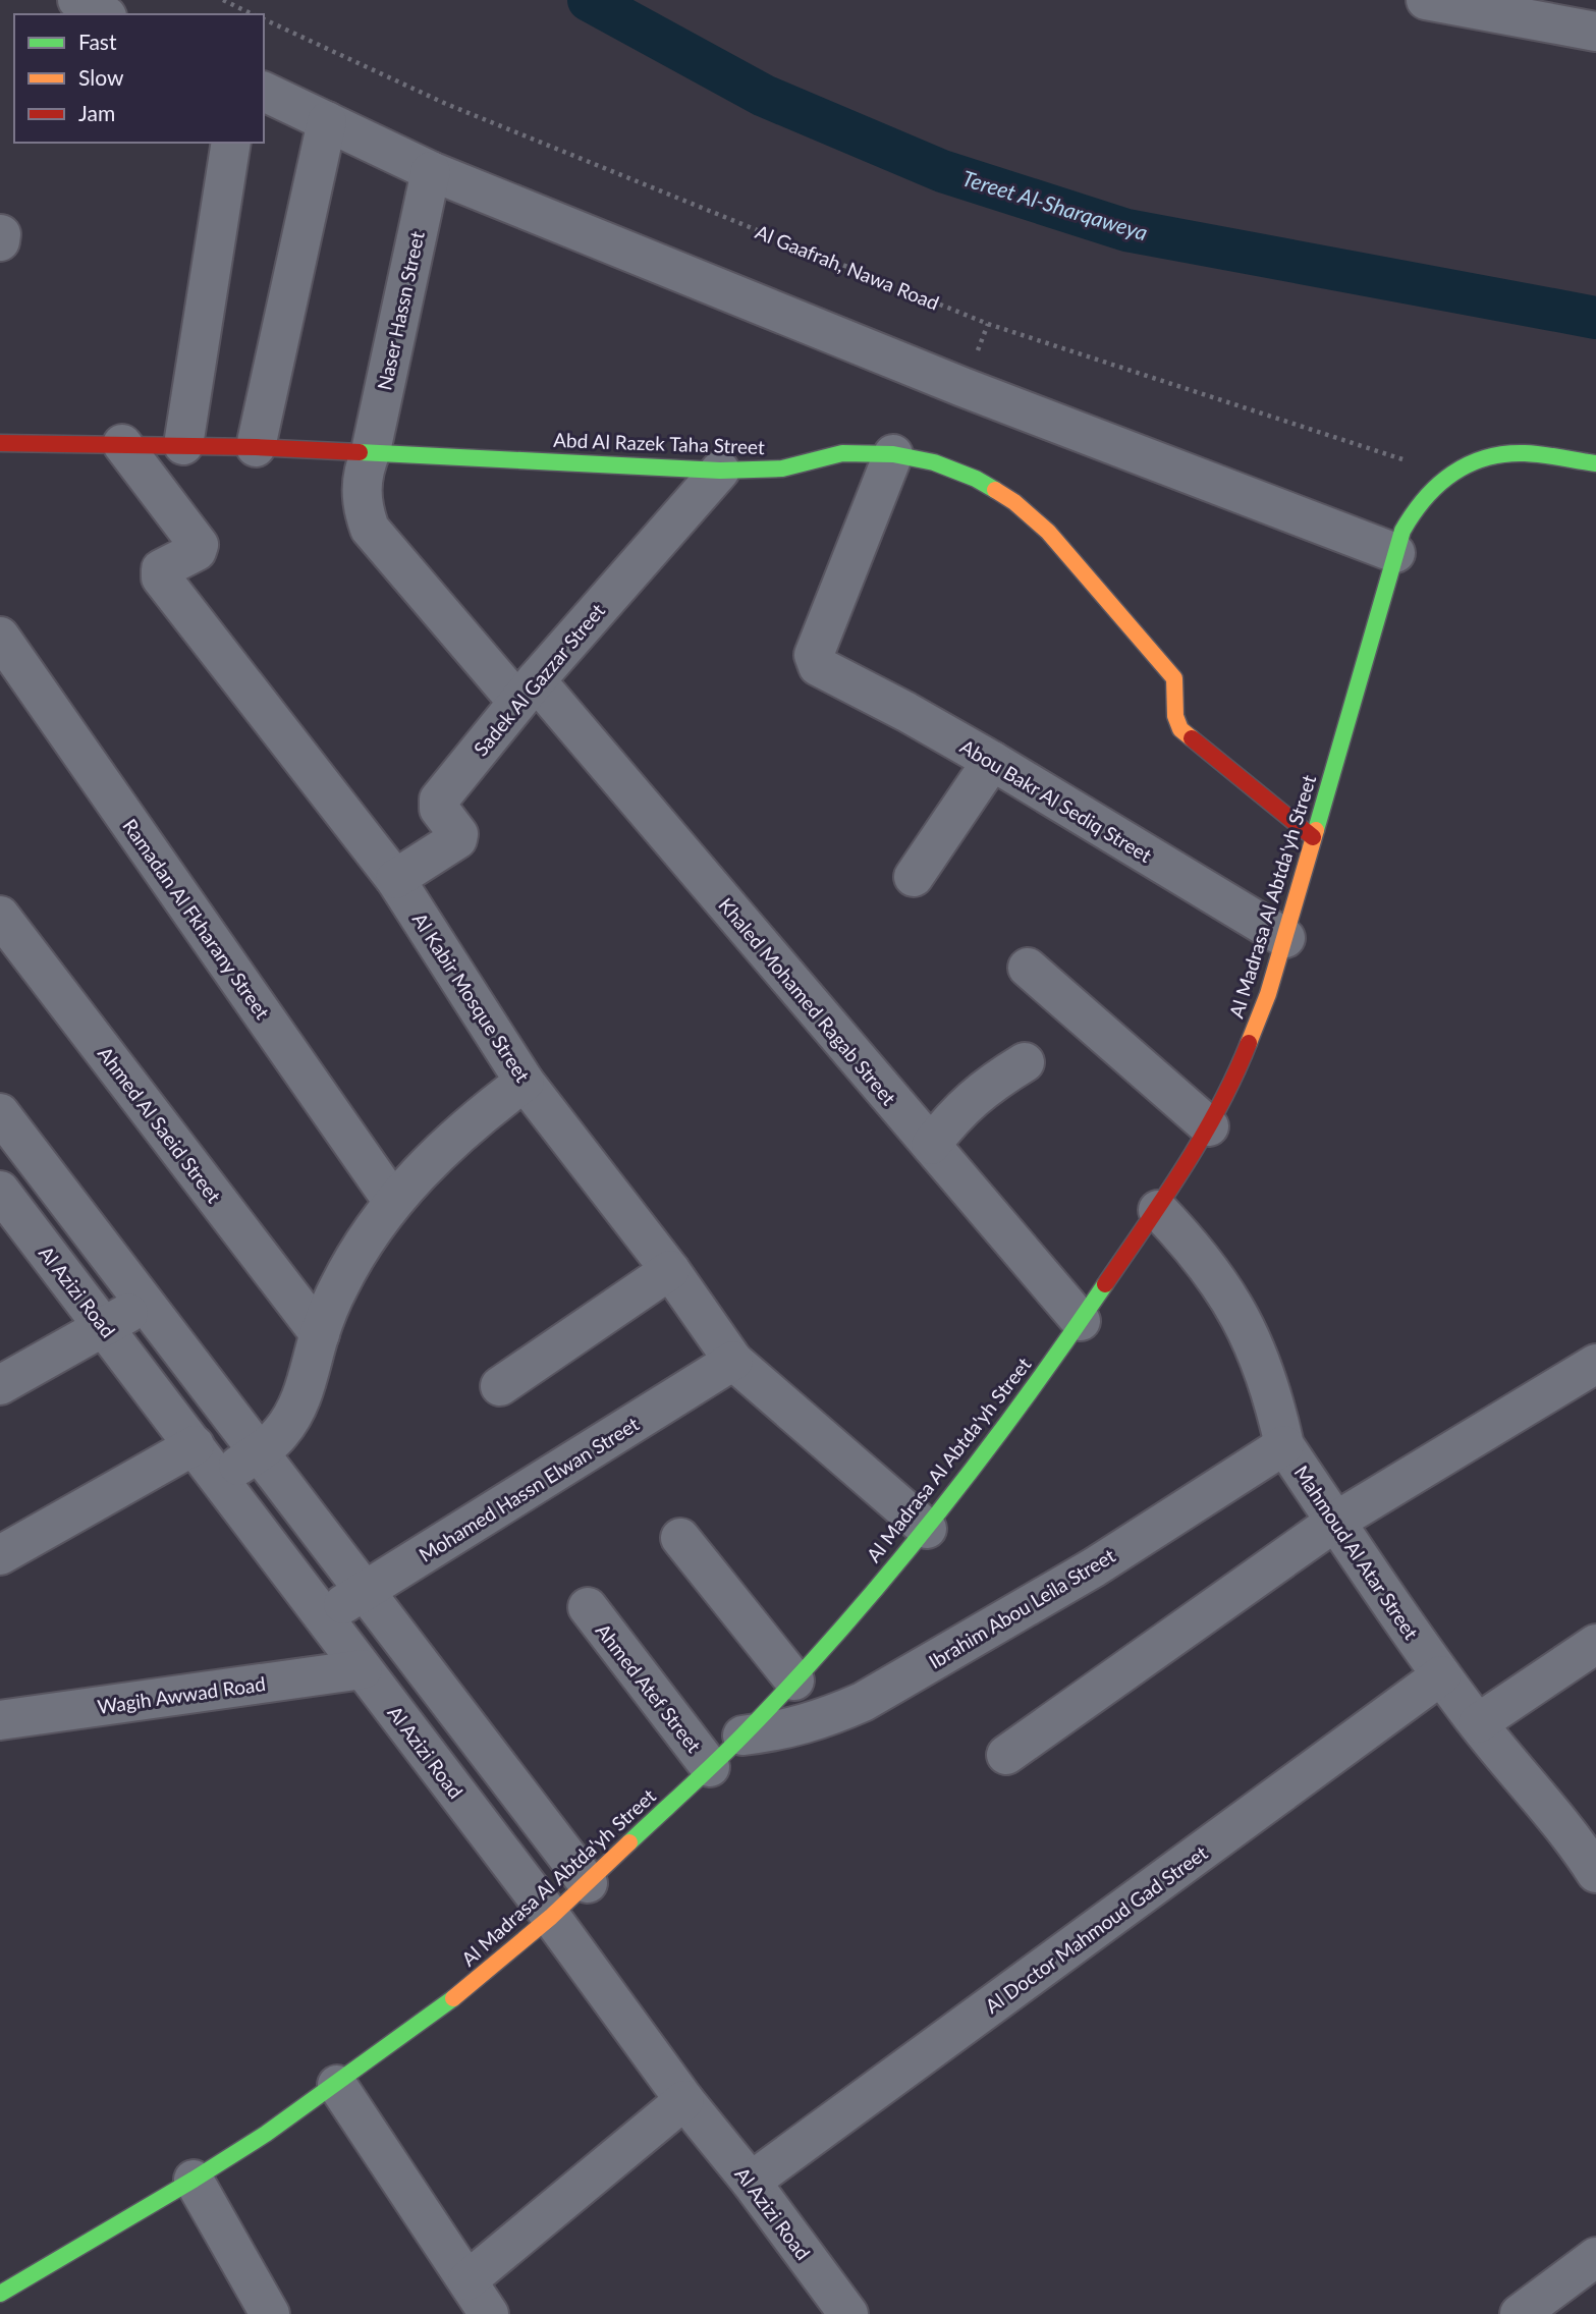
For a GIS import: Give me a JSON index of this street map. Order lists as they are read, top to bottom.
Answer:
{
  "streets": {
    "street": [
      "Naser Hassn Street",
      "Abd Al Razek Taha Street",
      "Sadek Al Gazzar Street",
      "Abou Bakr Al Sediq Street",
      "Al Madrasa Al Abtda'yh Street",
      "Ramadan Al Fkharany Street",
      "Al Kabir Mosque Street",
      "Khaled Mohamed Ragab Street",
      "Ahmed Al Saeid Street",
      "Al Azizi Road",
      "Mohamed Hassn Elwan Street",
      "Mahmoud Al Atar Street",
      "Ibrahim Abou Leila Street",
      "Ahmed Atef Street",
      "Wagih Awwad Road",
      "Al Doctor Mahmoud Gad Street"
    ],
    "path": ["Al Gaafrah, Nawa Road"]
  },
  "crossings": [
    ["Al Gaafrah, Nawa Road", "Al Madrasa Al Abtda'yh Street"],
    ["Naser Hassn Street", "Abd Al Razek Taha Street"],
    ["Naser Hassn Street", "Sadek Al Gazzar Street"],
    ["Naser Hassn Street", "Khaled Mohamed Ragab Street"],
    ["Abd Al Razek Taha Street", "Sadek Al Gazzar Street"],
    ["Abd Al Razek Taha Street", "Abou Bakr Al Sediq Street"],
    ["Abd Al Razek Taha Street", "Al Madrasa Al Abtda'yh Street"],
    ["Abd Al Razek Taha Street", "Al Kabir Mosque Street"],
    ["Sadek Al Gazzar Street", "Al Kabir Mosque Street"],
    ["Sadek Al Gazzar Street", "Khaled Mohamed Ragab Street"],
    ["Abou Bakr Al Sediq Street", "Al Madrasa Al Abtda'yh Street"],
    ["Al Madrasa Al Abtda'yh Street", "Al Kabir Mosque Street"],
    ["Al Madrasa Al Abtda'yh Street", "Khaled Mohamed Ragab Street"],
    ["Al Madrasa Al Abtda'yh Street", "Al Azizi Road"],
    ["Al Madrasa Al Abtda'yh Street", "Mahmoud Al Atar Street"],
    ["Al Madrasa Al Abtda'yh Street", "Ibrahim Abou Leila Street"],
    ["Al Madrasa Al Abtda'yh Street", "Ahmed Atef Street"],
    ["Al Kabir Mosque Street", "Mohamed Hassn Elwan Street"],
    ["Al Azizi Road", "Mohamed Hassn Elwan Street"],
    ["Al Azizi Road", "Wagih Awwad Road"],
    ["Al Azizi Road", "Al Doctor Mahmoud Gad Street"],
    ["Mahmoud Al Atar Street", "Ibrahim Abou Leila Street"],
    ["Mahmoud Al Atar Street", "Al Doctor Mahmoud Gad Street"]
  ],
  "water": ["Tereet Al-Sharqaweya"],
  "legend": ["Fast", "Slow", "Jam"]
}
